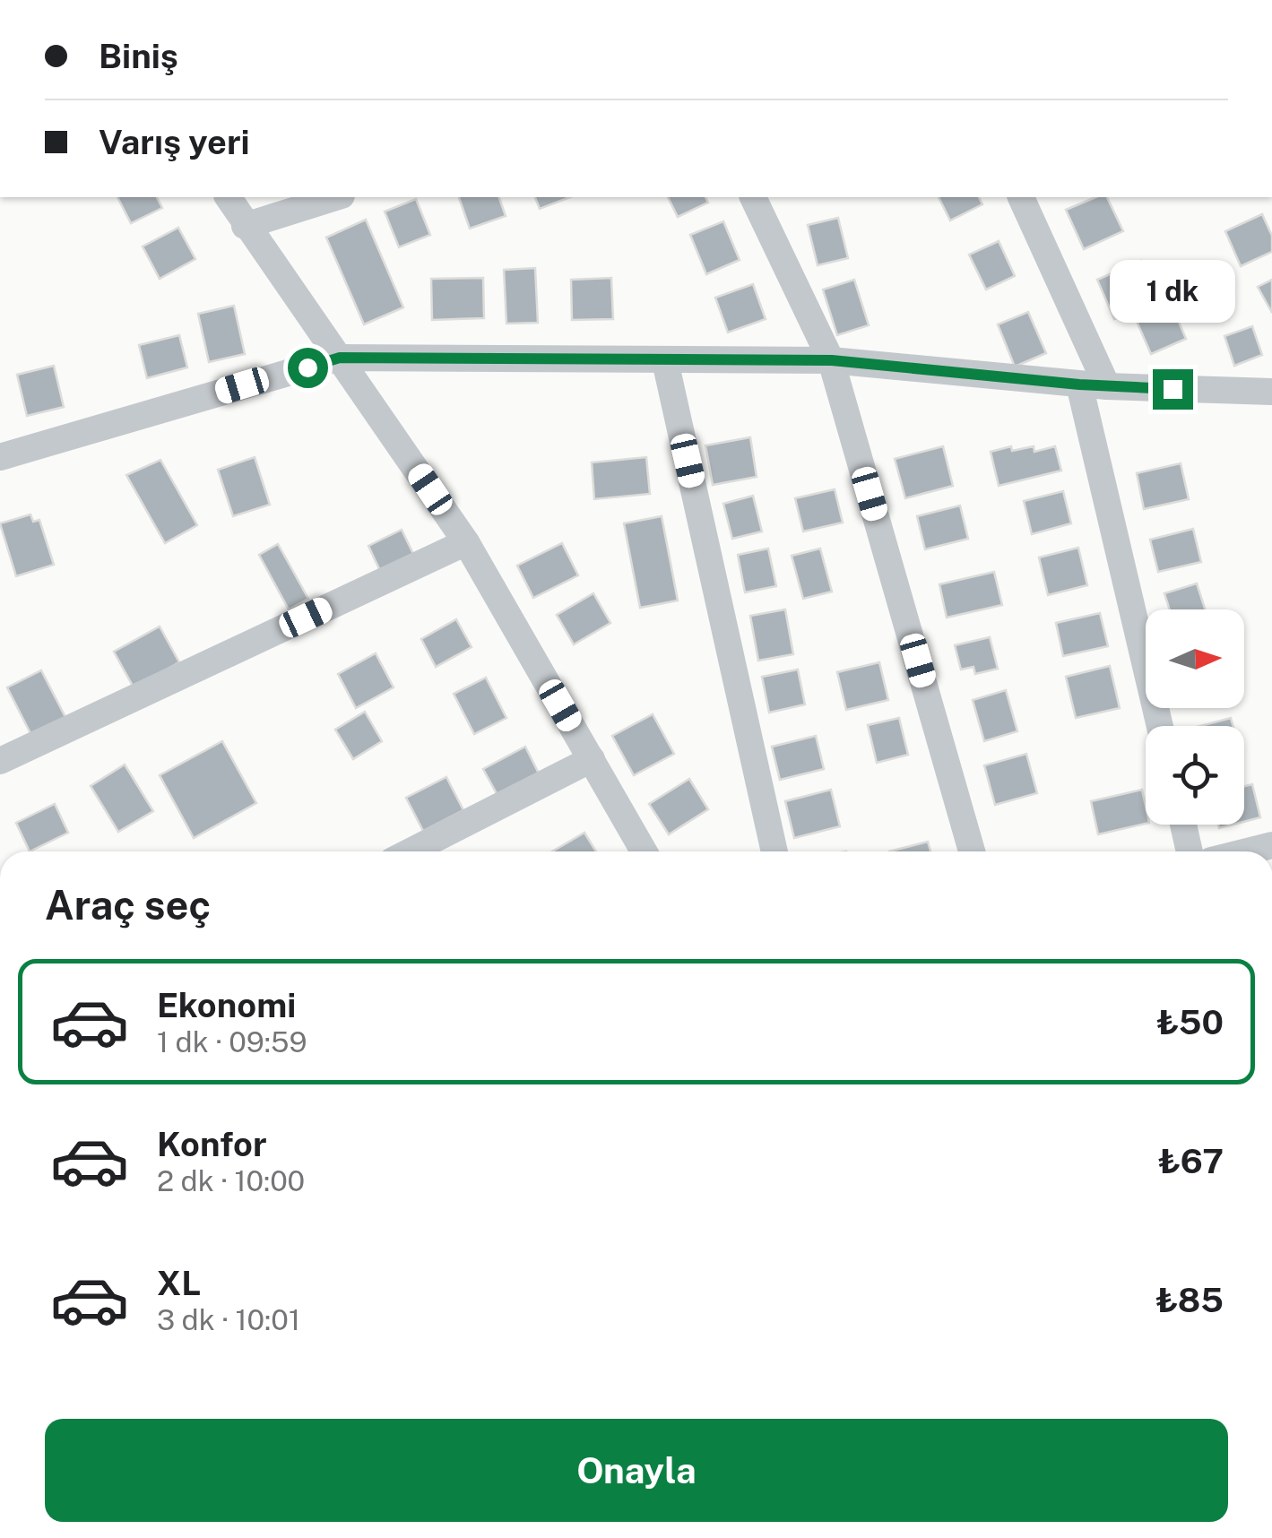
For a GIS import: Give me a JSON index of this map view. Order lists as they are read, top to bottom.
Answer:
{
  "north": "right",
  "page": {
    "banner": ["Biniş", "Varış yeri"],
    "bubble": "1 dk",
    "heading": "Araç seç",
    "list": [
      {
        "name": "Ekonomi",
        "note": "1 dk · 09:59",
        "value": "₺50"
      },
      {
        "name": "Konfor",
        "note": "2 dk · 10:00",
        "value": "₺67"
      },
      {
        "name": "XL",
        "note": "3 dk · 10:01",
        "value": "₺85"
      }
    ],
    "buttons": "Onayla"
  }
}
